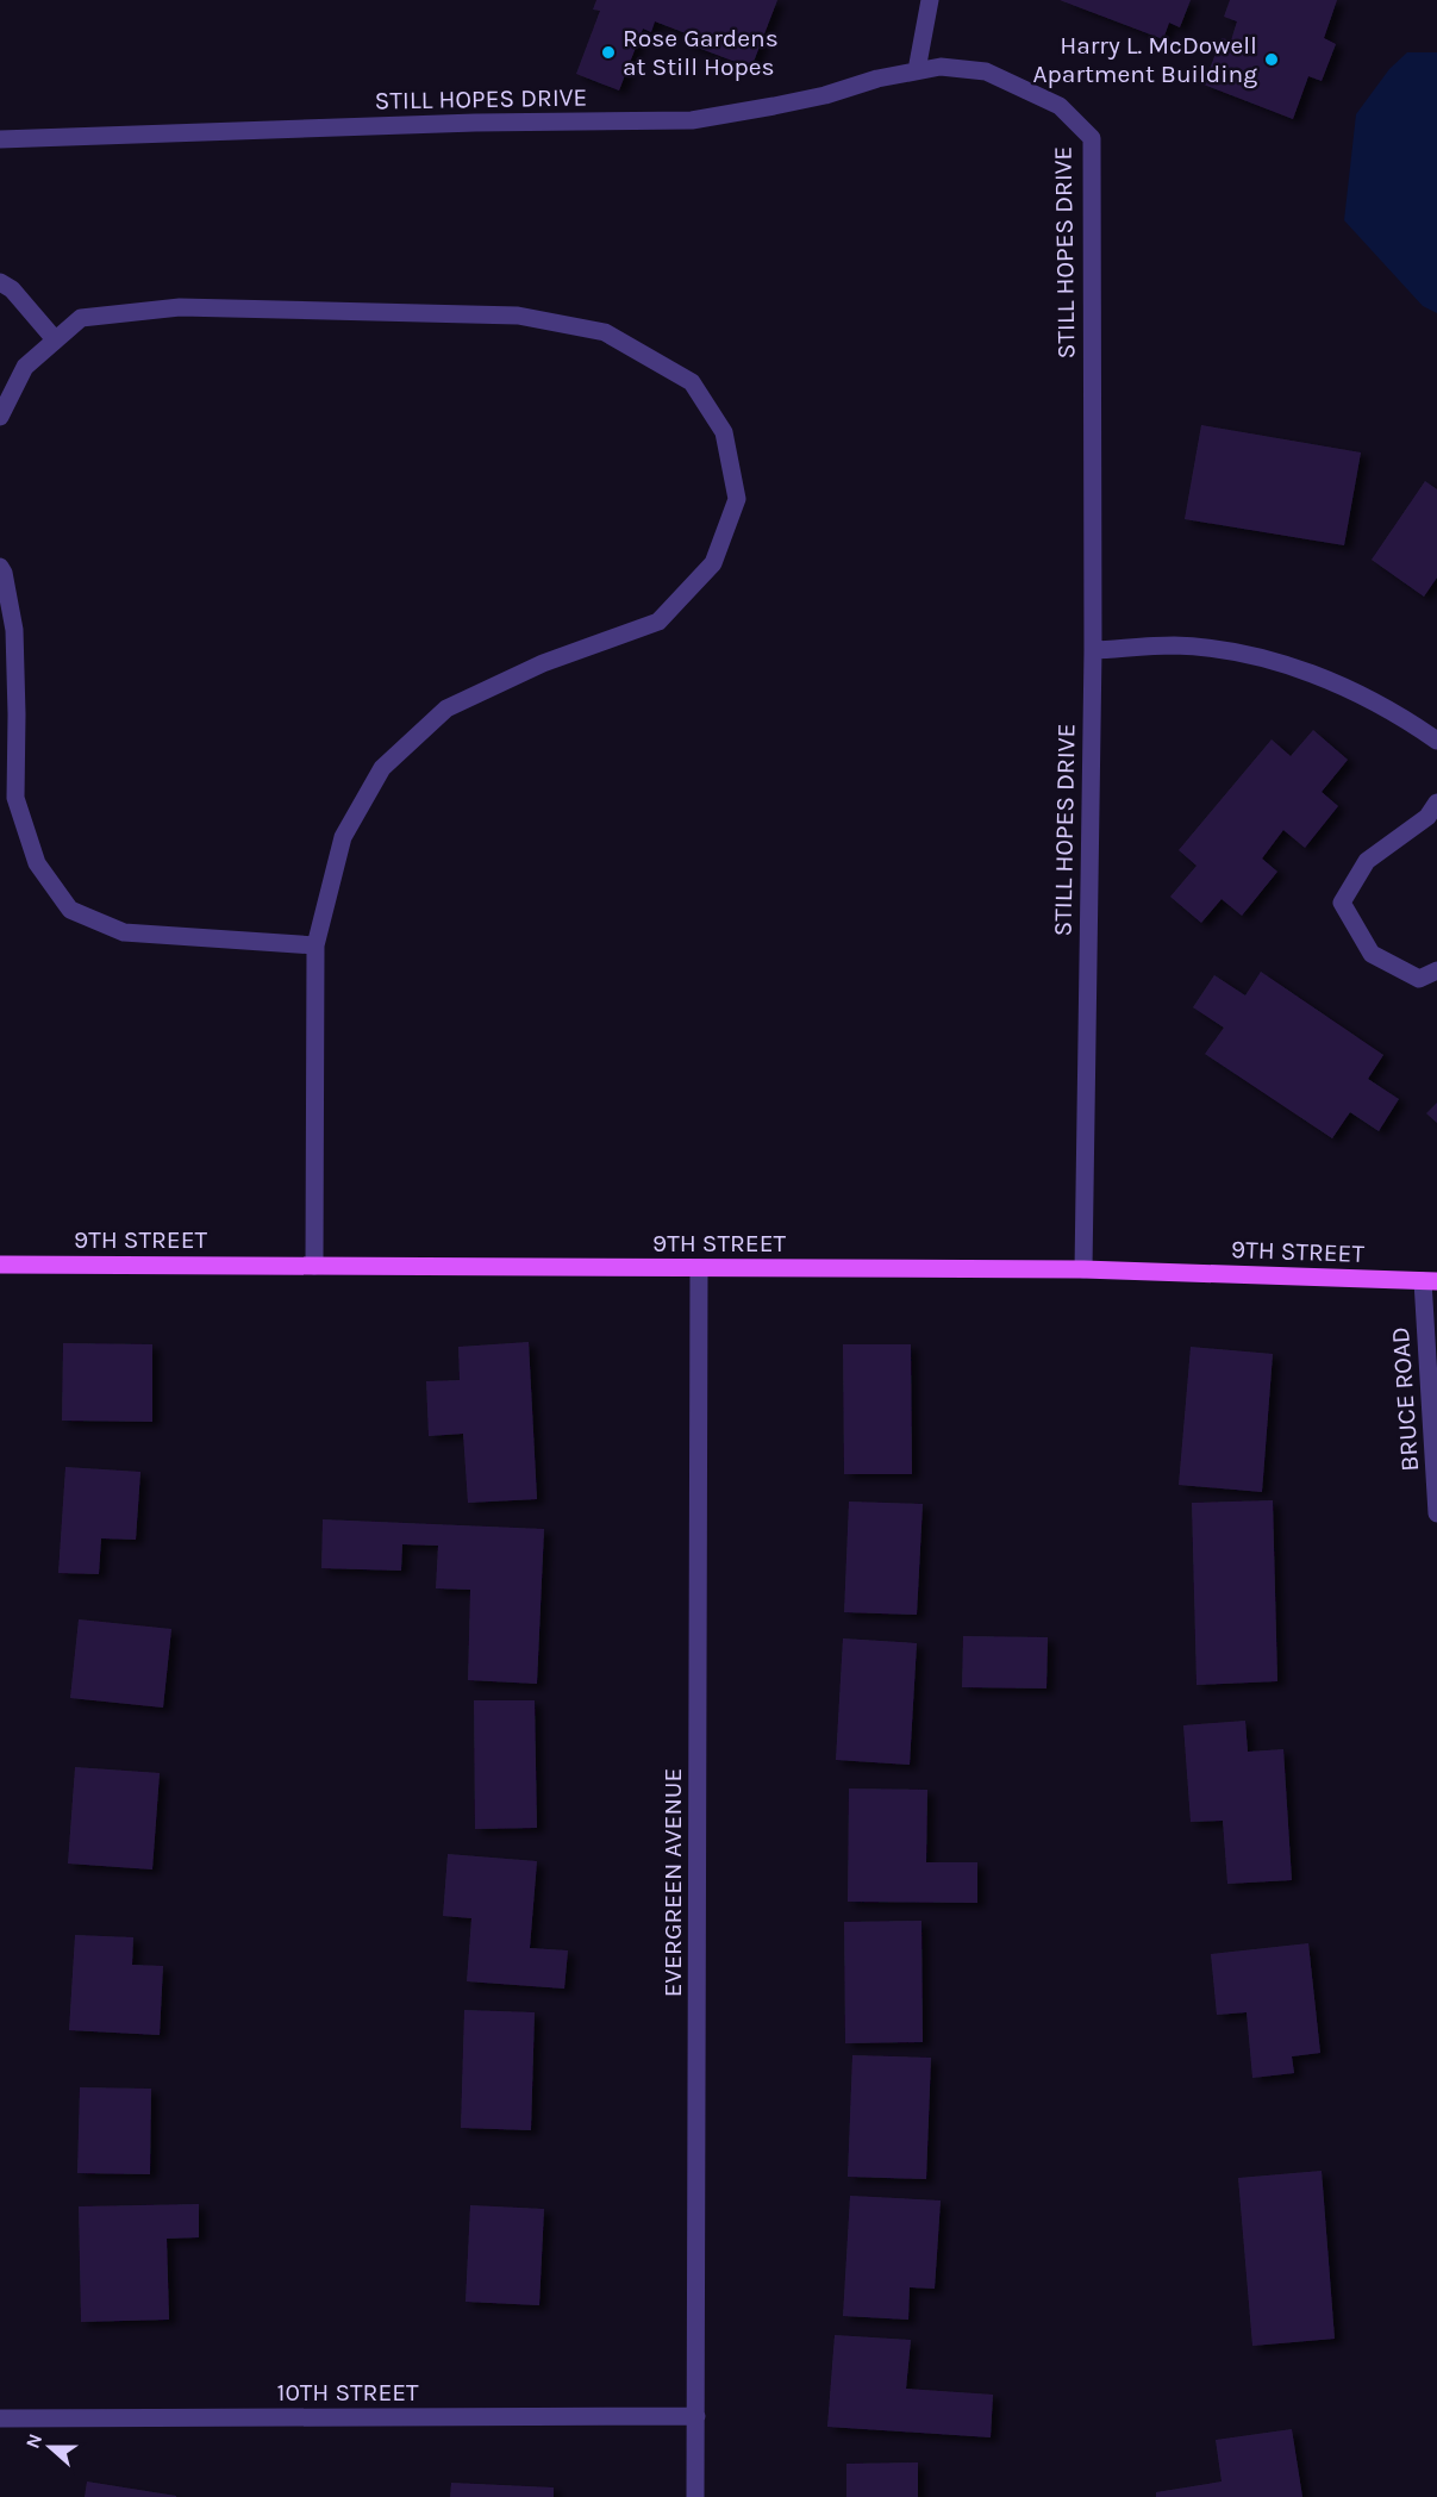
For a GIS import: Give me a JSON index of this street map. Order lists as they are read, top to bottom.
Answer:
{
  "streets": {
    "main road": ["9TH STREET"],
    "street": [
      "STILL HOPES DRIVE",
      "BRUCE ROAD",
      "EVERGREEN AVENUE",
      "10TH STREET"
    ]
  },
  "crossings": [
    ["STILL HOPES DRIVE", "9TH STREET"],
    ["9TH STREET", "BRUCE ROAD"],
    ["9TH STREET", "EVERGREEN AVENUE"],
    ["EVERGREEN AVENUE", "10TH STREET"]
  ],
  "places": ["Rose Gardens at Still Hopes", "Harry L. McDowell Apartment Building"],
  "north": "left"
}
